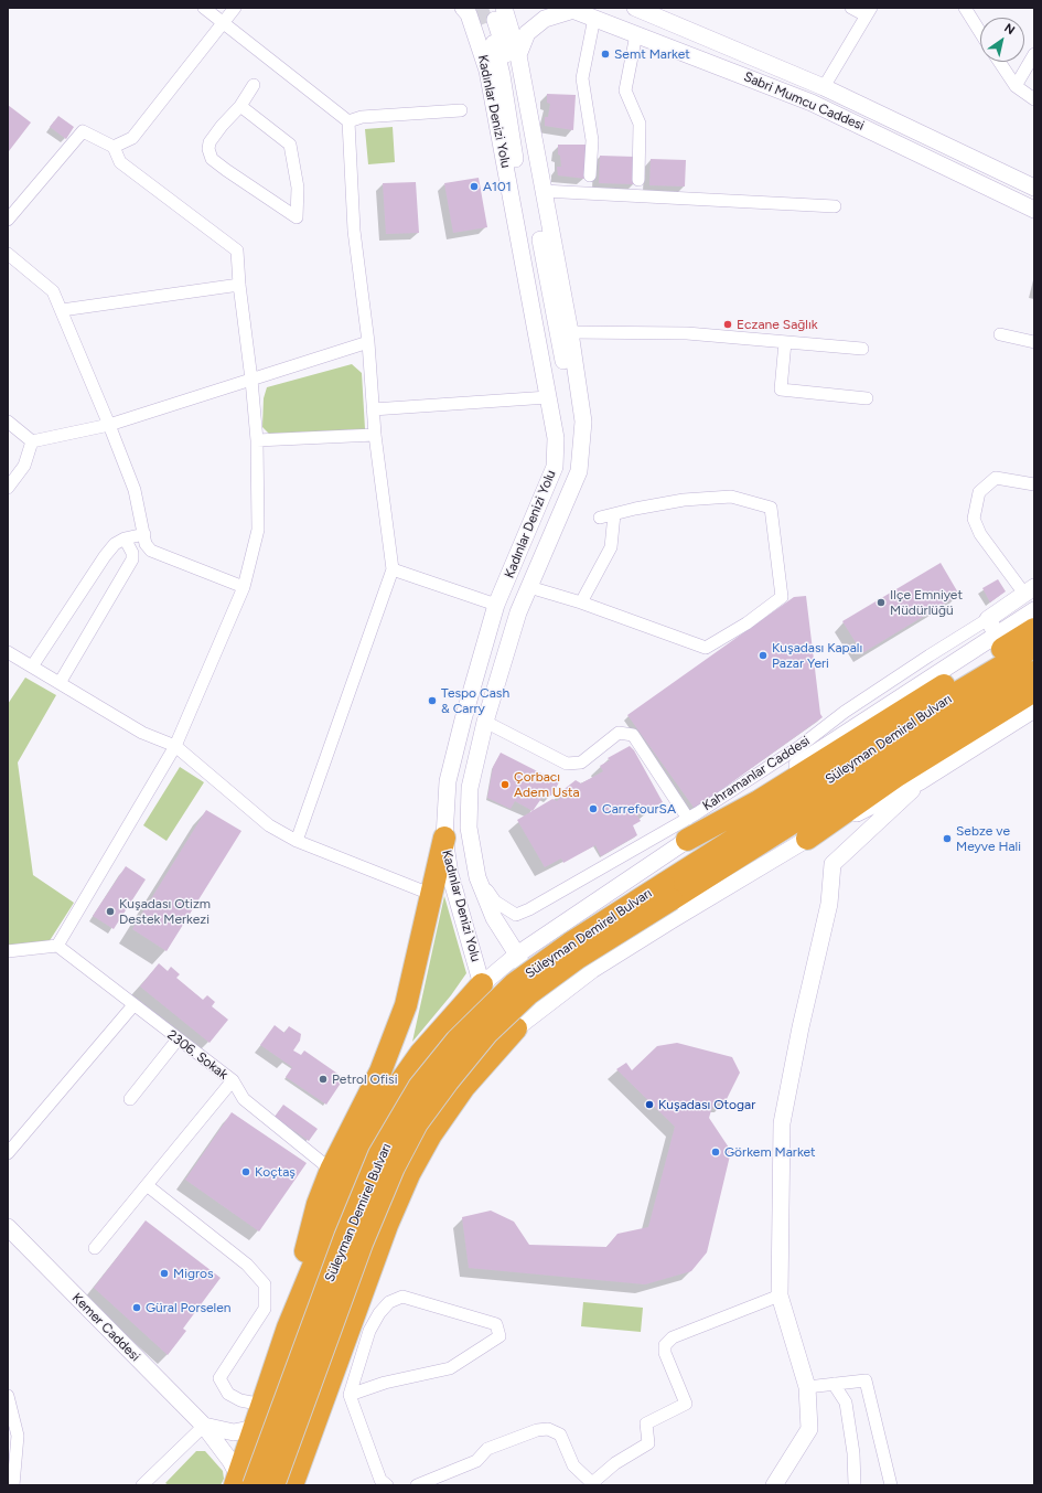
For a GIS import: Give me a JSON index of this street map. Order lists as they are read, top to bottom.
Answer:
{
  "streets": {
    "highway": ["Süleyman Demirel Bulvarı"],
    "main road": ["Sabri Mumcu Caddesi", "Kadınlar Denizi Yolu", "Kemer Caddesi"],
    "street": ["2306. Sokak"]
  },
  "crossings": [
    ["Süleyman Demirel Bulvarı", "Kemer Caddesi"]
  ],
  "places": [
    "Semt Market",
    "A101",
    "Eczane Sağlık",
    "Ilçe Emniyet Müdürlüğü",
    "Kuşadası Kapalı Pazar Yeri",
    "Tespo Cash & Carry",
    "Çorbacı Adem Usta",
    "CarrefourSA",
    "Sebze ve Meyve Hali",
    "Kuşadası Otizm Destek Merkezi",
    "Petrol Ofisi",
    "Kuşadası Otogar",
    "Görkem Market",
    "Koçtaş",
    "Migros",
    "Güral Porselen"
  ],
  "north": "top right"
}
